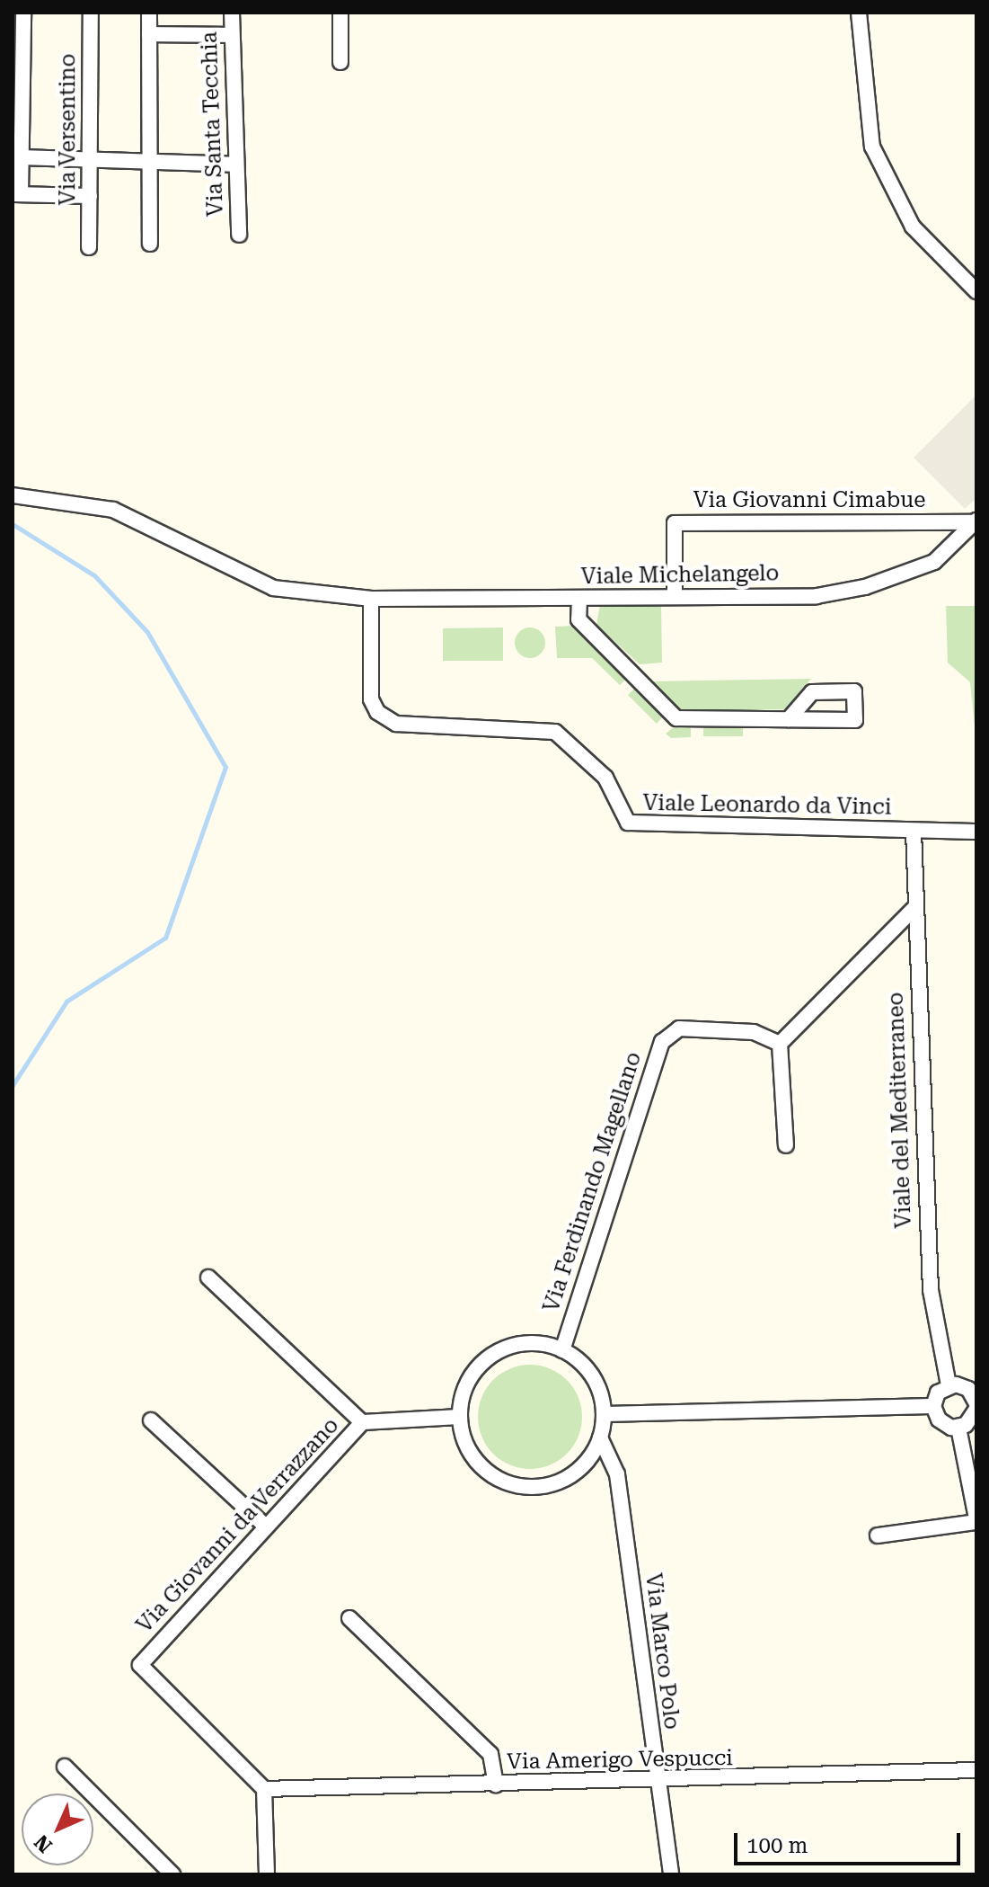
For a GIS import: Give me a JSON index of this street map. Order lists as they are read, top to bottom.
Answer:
{
  "streets": {
    "street": [
      "Via Santa Tecchia",
      "Via Versentino",
      "Via Giovanni Cimabue",
      "Viale Michelangelo",
      "Viale Leonardo da Vinci",
      "Viale del Mediterraneo",
      "Via Ferdinando Magellano",
      "Via Giovanni da Verrazzano",
      "Via Marco Polo",
      "Via Amerigo Vespucci"
    ]
  },
  "crossings": [
    ["Via Giovanni Cimabue", "Viale Michelangelo"],
    ["Viale Michelangelo", "Viale Leonardo da Vinci"],
    ["Viale Leonardo da Vinci", "Viale del Mediterraneo"],
    ["Via Ferdinando Magellano", "Via Giovanni da Verrazzano"],
    ["Via Ferdinando Magellano", "Via Marco Polo"],
    ["Via Giovanni da Verrazzano", "Via Marco Polo"],
    ["Via Giovanni da Verrazzano", "Via Amerigo Vespucci"],
    ["Via Marco Polo", "Via Amerigo Vespucci"]
  ],
  "scale_bar": "100 m",
  "north": "bottom left"
}
